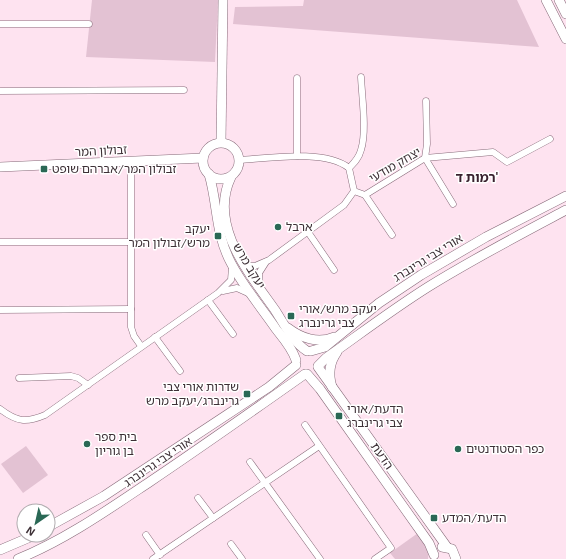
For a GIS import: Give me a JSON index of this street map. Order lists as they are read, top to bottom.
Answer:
{
  "streets": {
    "main road": [
      "זבולון המר",
      "אורי צבי גרינברג",
      "יעקב מרש",
      "הדעת"
    ],
    "street": ["יצחק מודעי"]
  },
  "crossings": [
    ["זבולון המר", "יעקב מרש"],
    ["אורי צבי גרינברג", "יעקב מרש"],
    ["אורי צבי גרינברג", "הדעת"],
    ["יעקב מרש", "הדעת"]
  ],
  "districts": ["רמות ד'"],
  "places": {
    "transit": [
      "זבולון המר/אברהם שופט",
      "יעקב מרש/זבולון המר",
      "יעקב מרש/אורי צבי גרינברג",
      "שדרות אורי צבי גרינברג/יעקב מרש",
      "הדעת/אורי צבי גרינברג",
      "הדעת/המדע"
    ],
    "other": ["ארבל", "בית ספר בן גוריון", "כפר הסטודנטים"]
  },
  "north": "bottom left"
}
